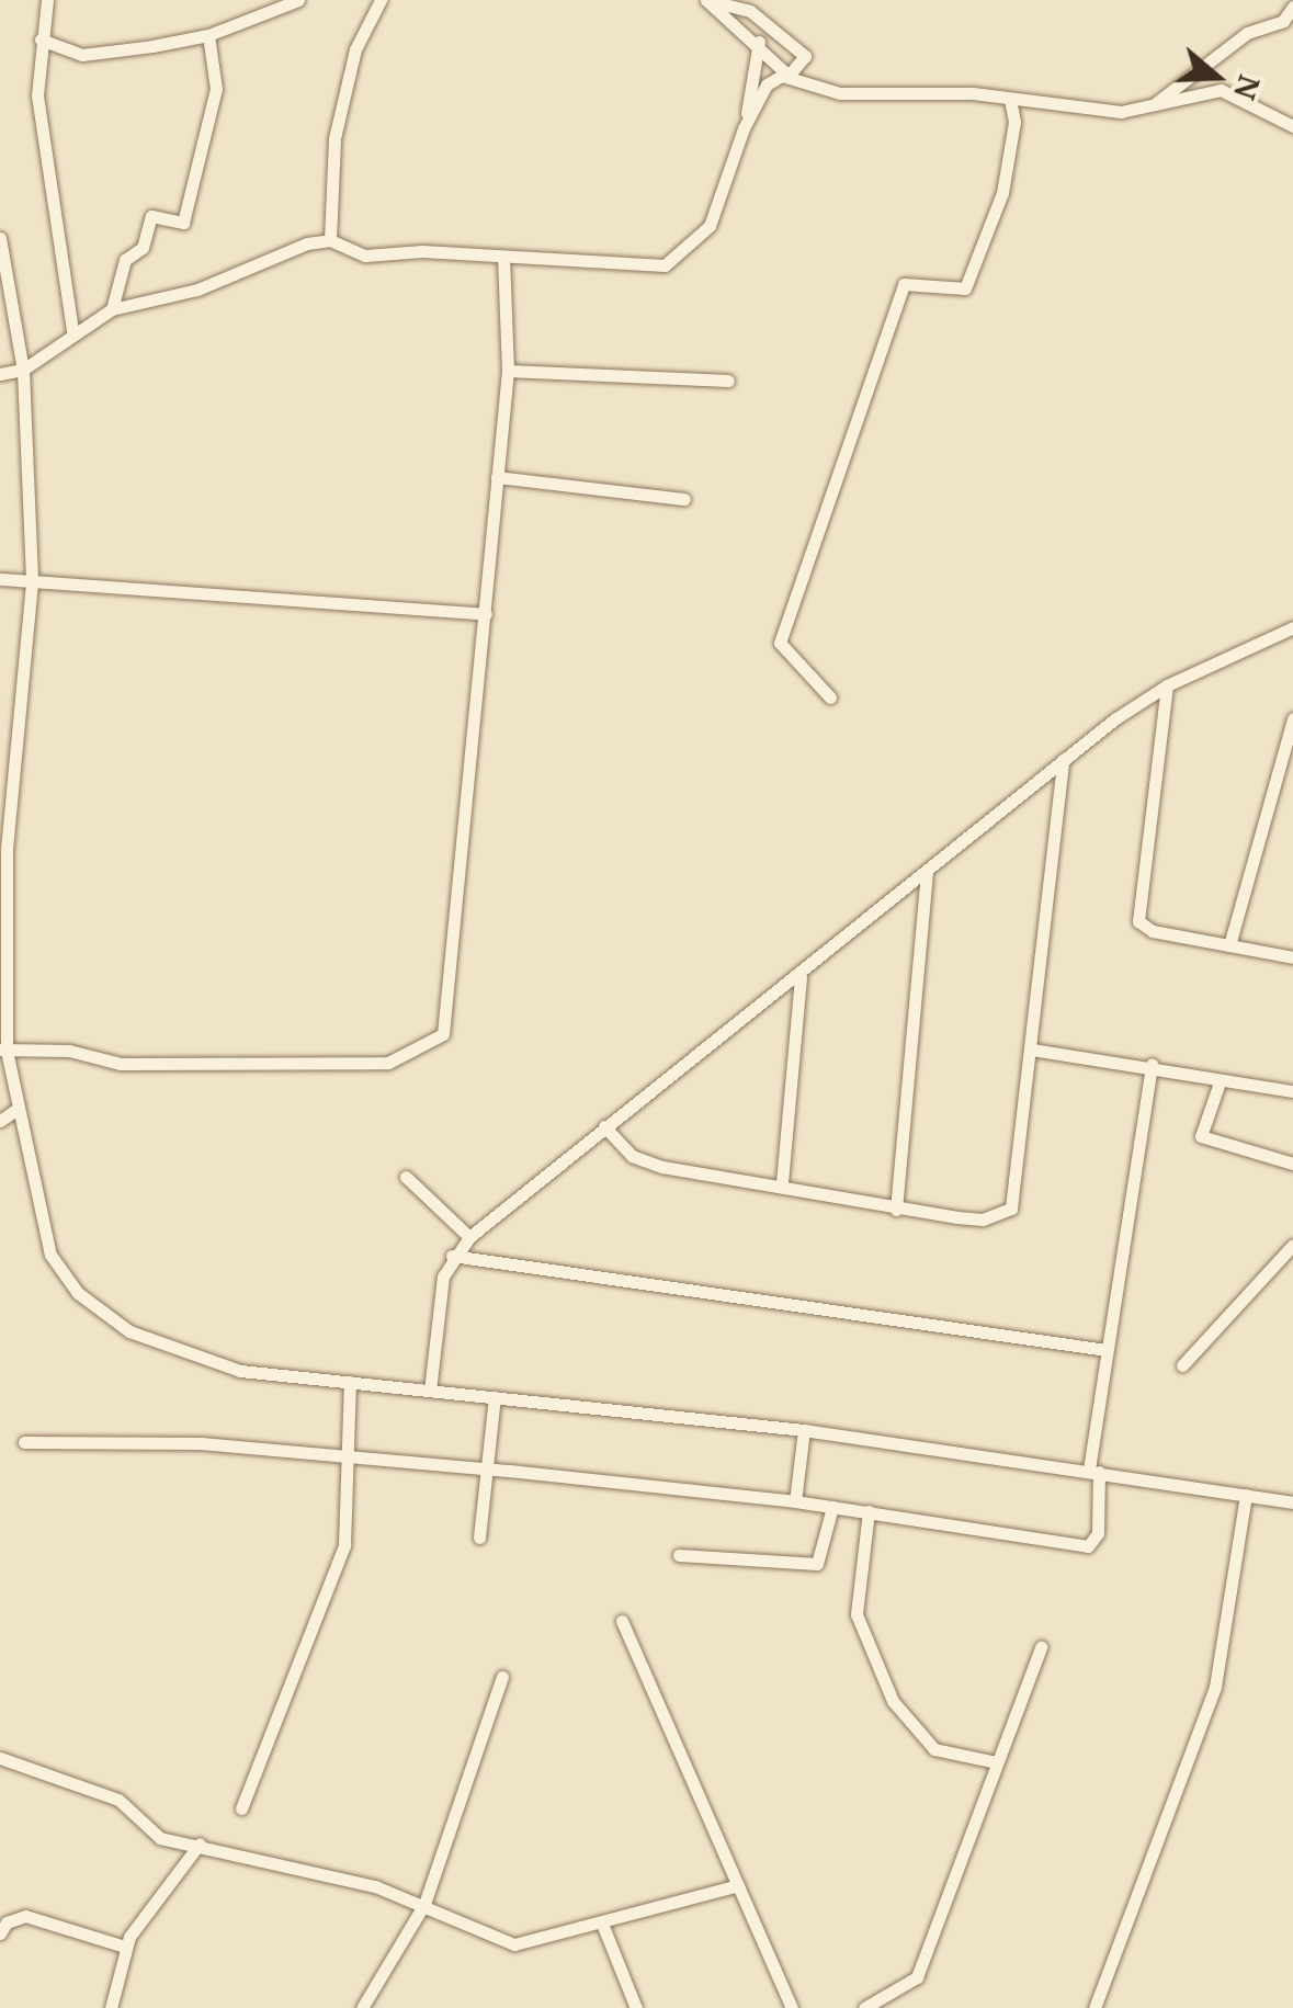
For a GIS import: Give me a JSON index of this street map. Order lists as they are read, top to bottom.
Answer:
{
  "north": "right"
}
